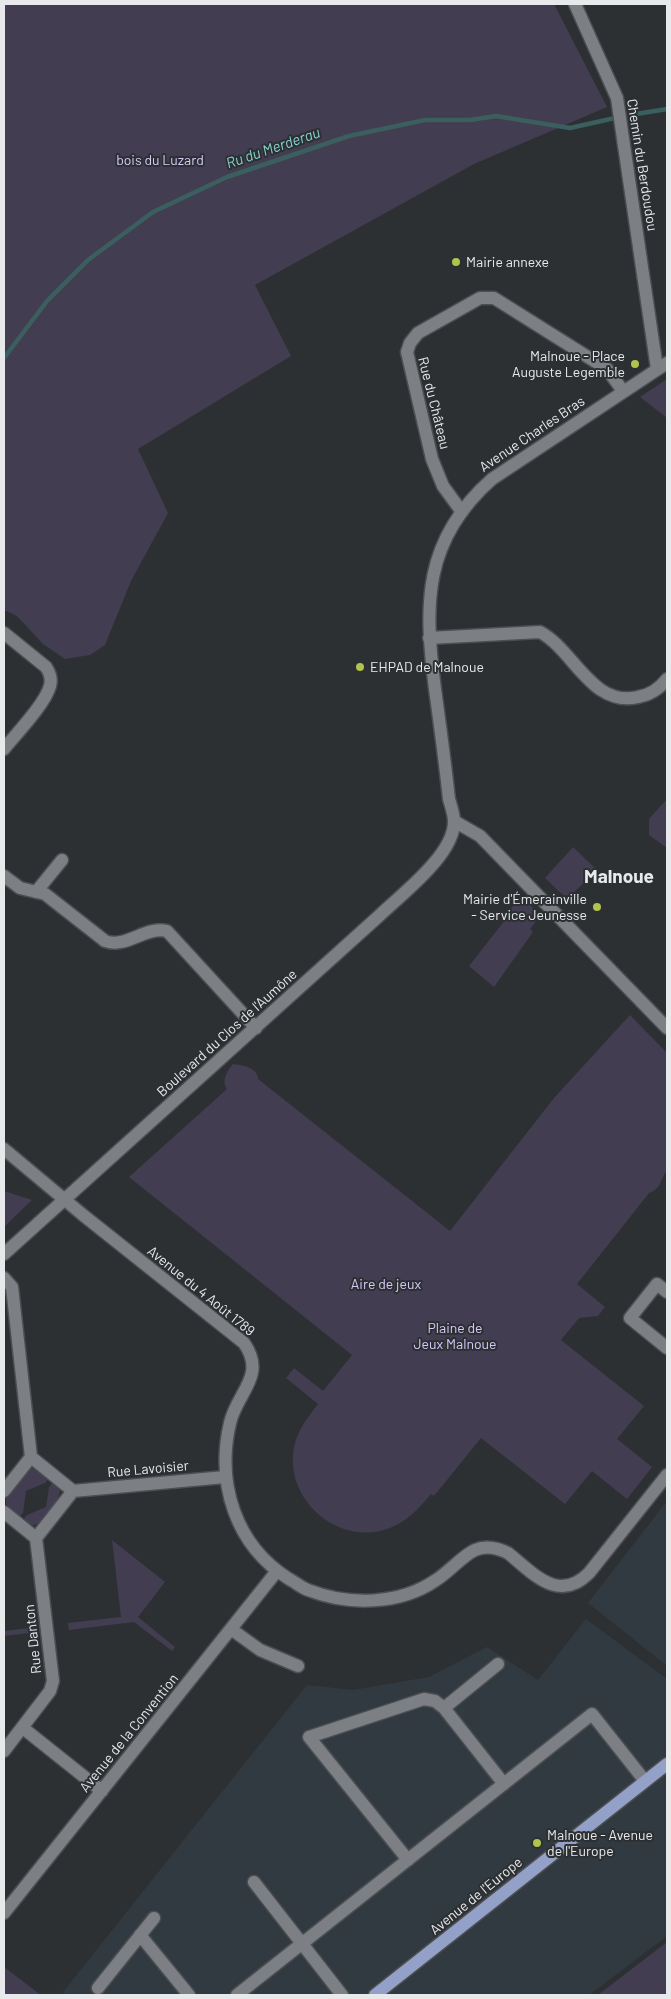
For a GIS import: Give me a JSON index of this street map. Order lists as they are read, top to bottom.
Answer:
{
  "streets": {
    "main road": ["Avenue de l'Europe"],
    "street": [
      "Chemin du Berdoudou",
      "Rue du Château",
      "Avenue Charles Bras",
      "Boulevard du Clos de l'Aumône",
      "Avenue du 4 Août 1789",
      "Rue Lavoisier",
      "Rue Danton",
      "Avenue de la Convention"
    ]
  },
  "crossings": [
    ["Chemin du Berdoudou", "Avenue Charles Bras"],
    ["Rue du Château", "Avenue Charles Bras"],
    ["Avenue Charles Bras", "Boulevard du Clos de l'Aumône"],
    ["Boulevard du Clos de l'Aumône", "Avenue du 4 Août 1789"],
    ["Avenue du 4 Août 1789", "Rue Lavoisier"],
    ["Avenue du 4 Août 1789", "Avenue de la Convention"]
  ],
  "districts": ["Malnoue"],
  "water": ["Ru du Merderau"],
  "parks": ["bois du Luzard", "Aire de jeux", "Plaine de Jeux Malnoue"],
  "places": [
    "Mairie annexe",
    "Malnoue - Place Auguste Legemble",
    "EHPAD de Malnoue",
    "Mairie d'Émerainville - Service Jeunesse",
    "Malnoue - Avenue de l'Europe"
  ]
}
